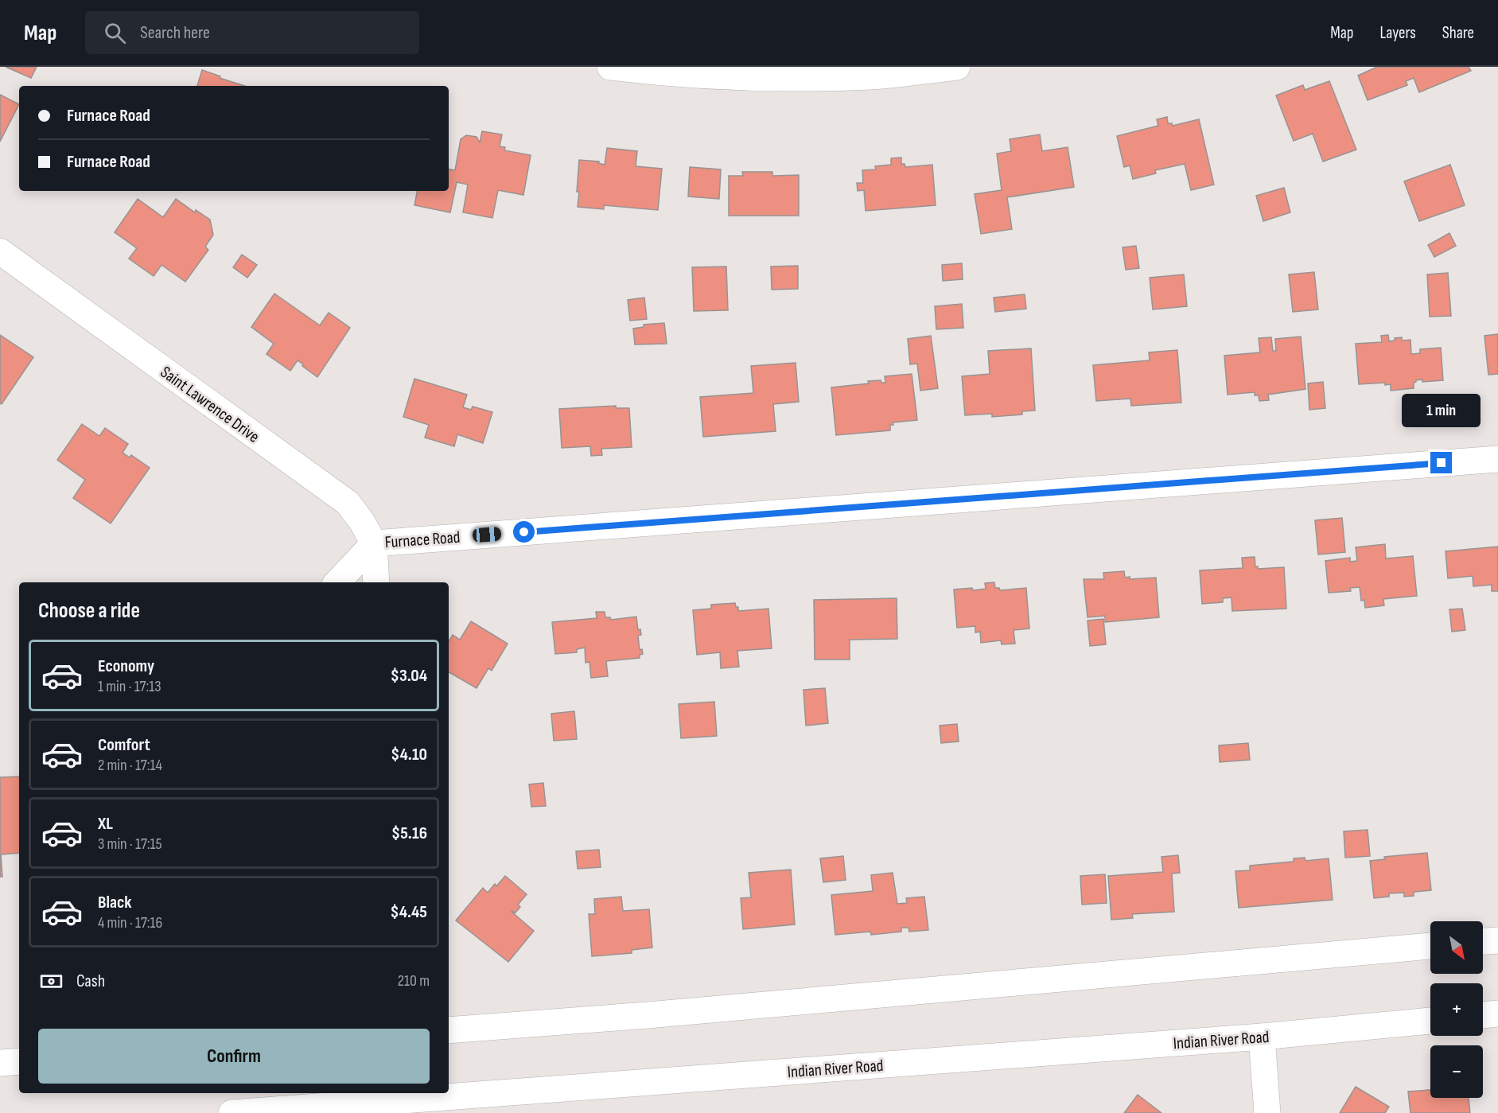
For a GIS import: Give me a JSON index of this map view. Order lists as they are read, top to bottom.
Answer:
{
  "streets": {
    "main road": ["Saint Lawrence Drive", "Furnace Road", "Indian River Road"]
  },
  "crossings": [
    ["Saint Lawrence Drive", "Furnace Road"]
  ],
  "north": "bottom right",
  "page": {
    "header": "Map",
    "search": "Search here",
    "nav": ["Map", "Layers", "Share"],
    "banner": ["Furnace Road", "Furnace Road"],
    "bubble": "1 min",
    "heading": "Choose a ride",
    "list": [
      {
        "name": "Economy",
        "note": "1 min · 17:13",
        "value": "$3.04"
      },
      {
        "name": "Comfort",
        "note": "2 min · 17:14",
        "value": "$4.10"
      },
      {
        "name": "XL",
        "note": "3 min · 17:15",
        "value": "$5.16"
      },
      {
        "name": "Black",
        "note": "4 min · 17:16",
        "value": "$4.45"
      }
    ],
    "map_buttons": ["+", "−"],
    "pay": ["Cash", "210 m"],
    "buttons": "Confirm"
  }
}
